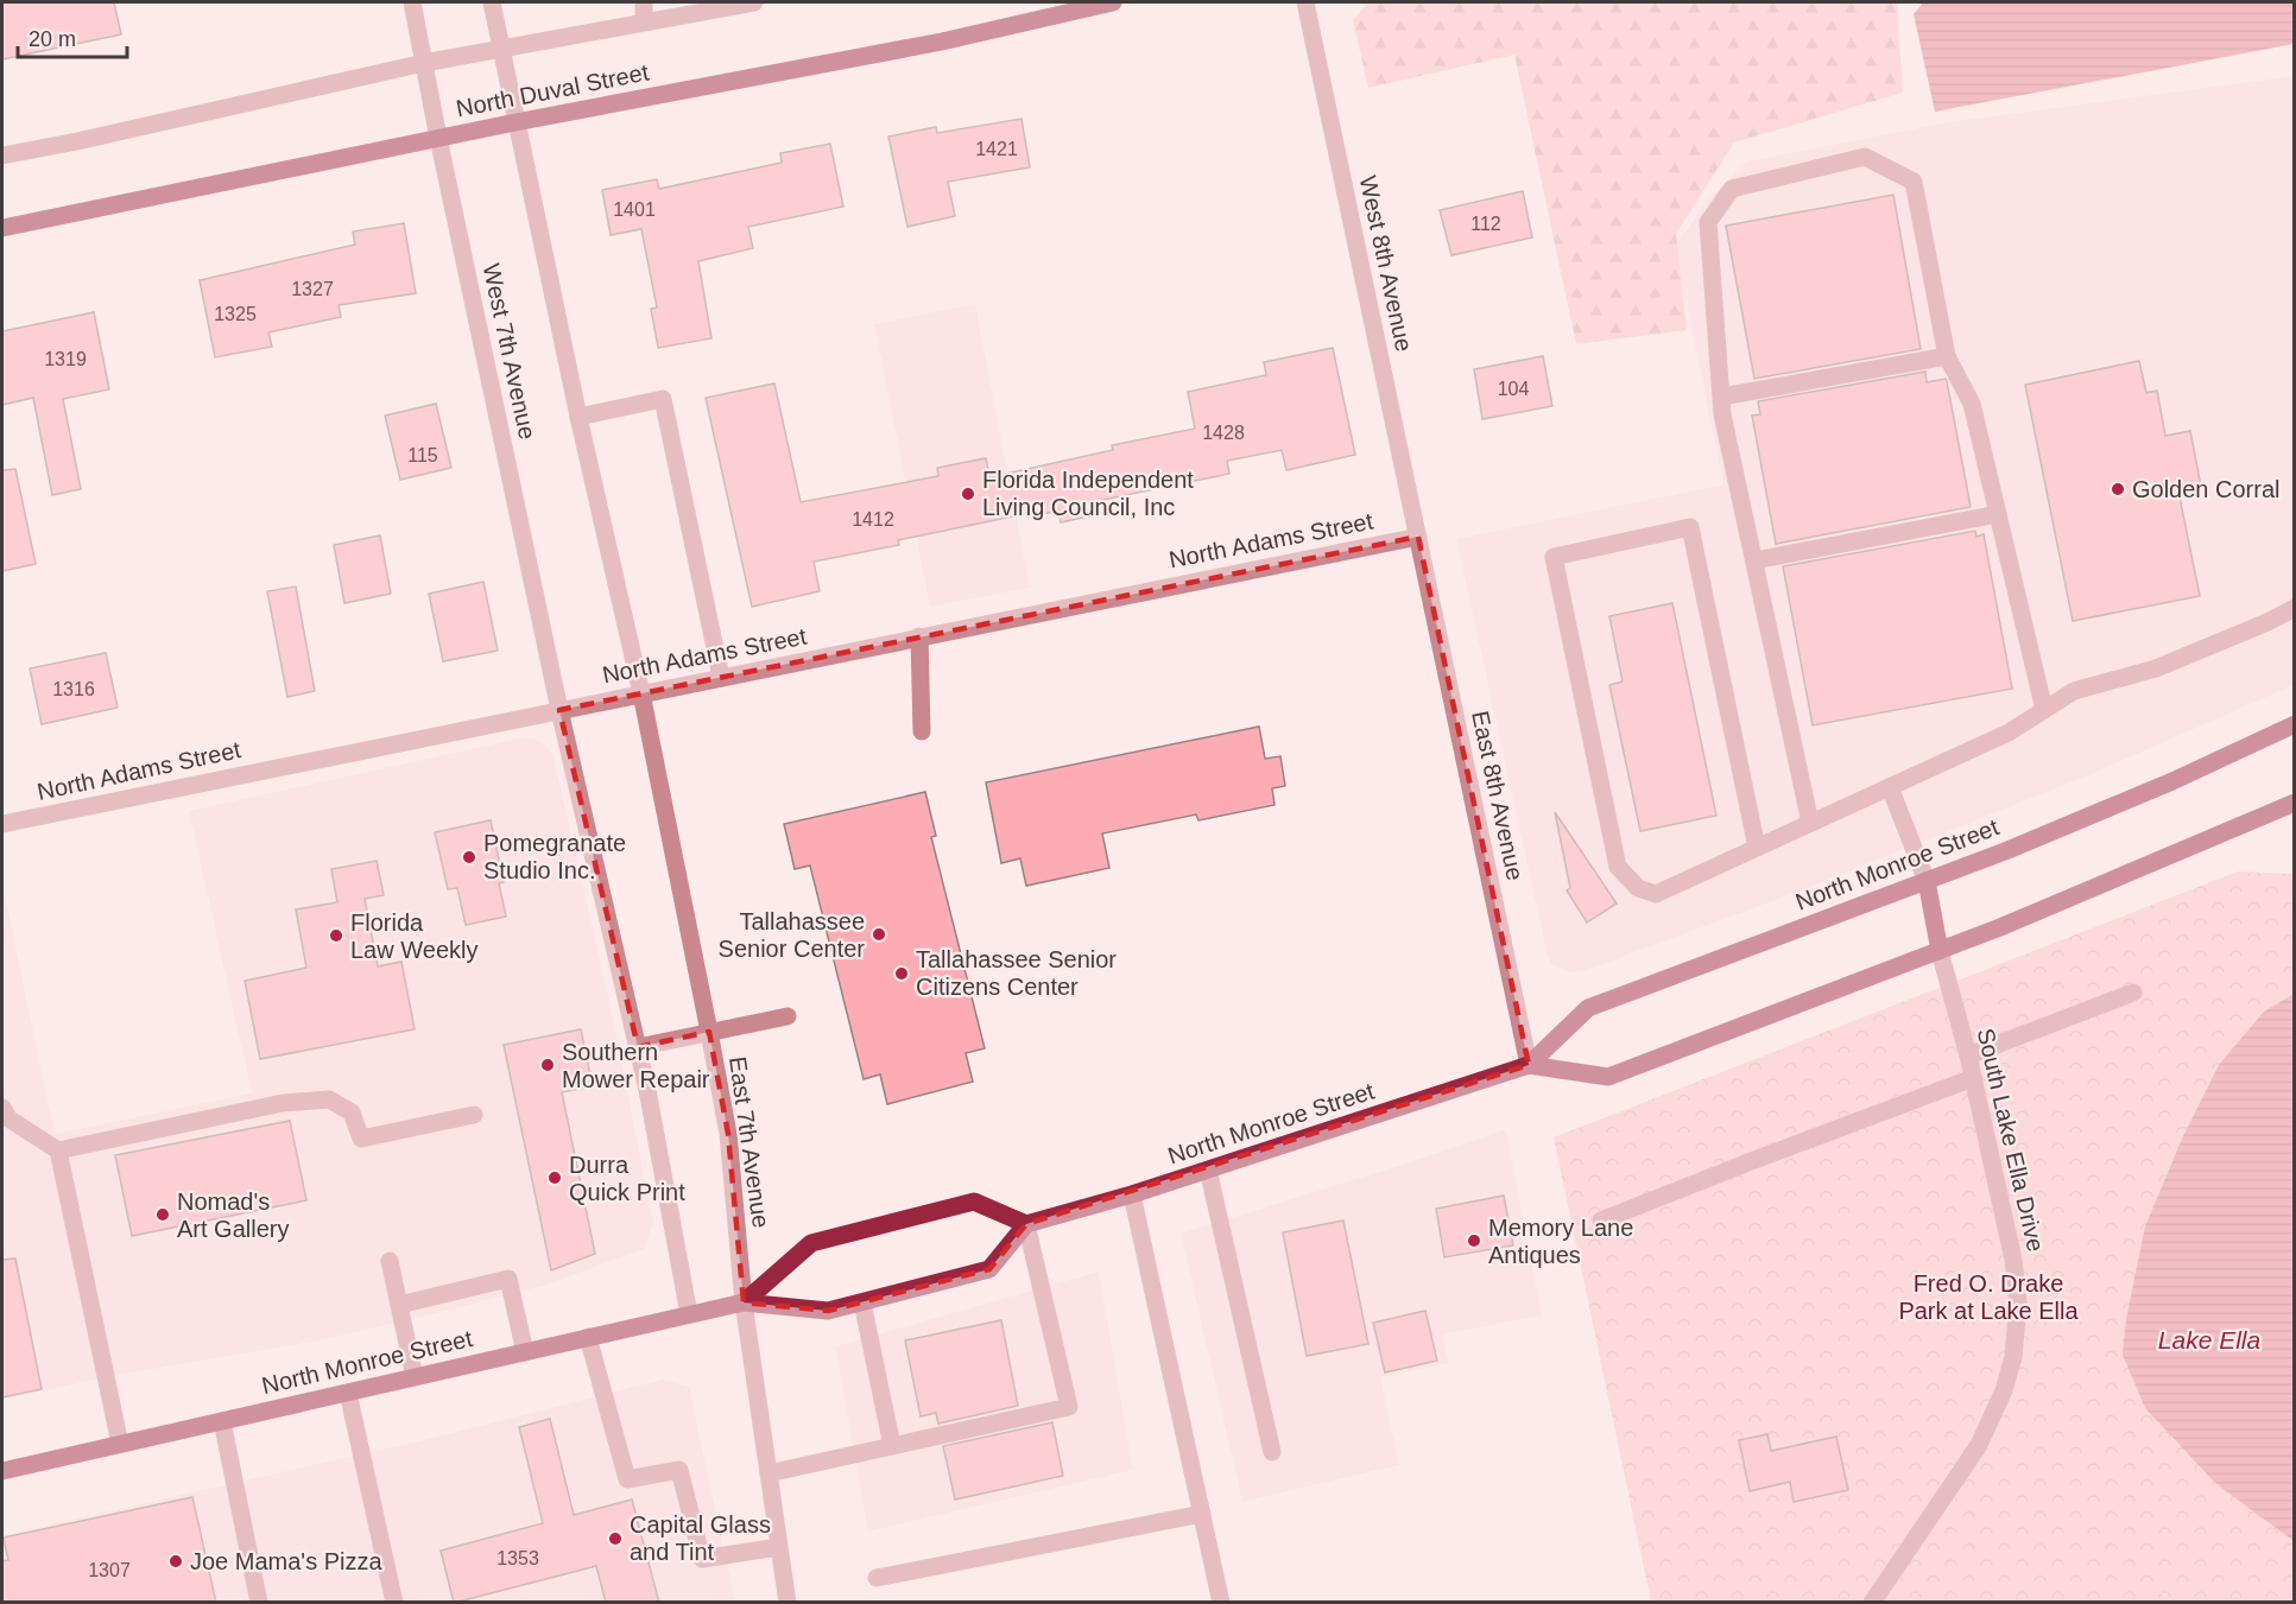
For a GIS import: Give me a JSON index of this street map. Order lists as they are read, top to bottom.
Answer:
{
  "streets": {
    "main road": ["North Duval Street", "North Monroe Street"],
    "street": [
      "West 8th Avenue",
      "West 7th Avenue",
      "North Adams Street",
      "East 8th Avenue",
      "South Lake Ella Drive",
      "East 7th Avenue"
    ]
  },
  "crossings": [
    ["North Duval Street", "West 7th Avenue"],
    ["West 8th Avenue", "North Adams Street"],
    ["West 8th Avenue", "East 8th Avenue"],
    ["West 7th Avenue", "North Adams Street"],
    ["North Adams Street", "East 8th Avenue"],
    ["North Adams Street", "East 7th Avenue"],
    ["East 8th Avenue", "North Monroe Street"],
    ["North Monroe Street", "South Lake Ella Drive"],
    ["North Monroe Street", "East 7th Avenue"]
  ],
  "water": ["Lake Ella"],
  "parks": ["Fred O. Drake Park at Lake Ella"],
  "places": [
    "Golden Corral",
    "Florida Independent Living Council, Inc",
    "Pomegranate Studio Inc.",
    "Tallahassee Senior Center",
    "Florida Law Weekly",
    "Tallahassee Senior Citizens Center",
    "Southern Mower Repair",
    "Durra Quick Print",
    "Nomad's Art Gallery",
    "Memory Lane Antiques",
    "Capital Glass and Tint",
    "Joe Mama's Pizza"
  ],
  "house_numbers": [
    "1421",
    "1401",
    "112",
    "1327",
    "1325",
    "1319",
    "104",
    "1428",
    "115",
    "1412",
    "1316",
    "1353",
    "1307"
  ],
  "scale_bar": "20 m"
}
